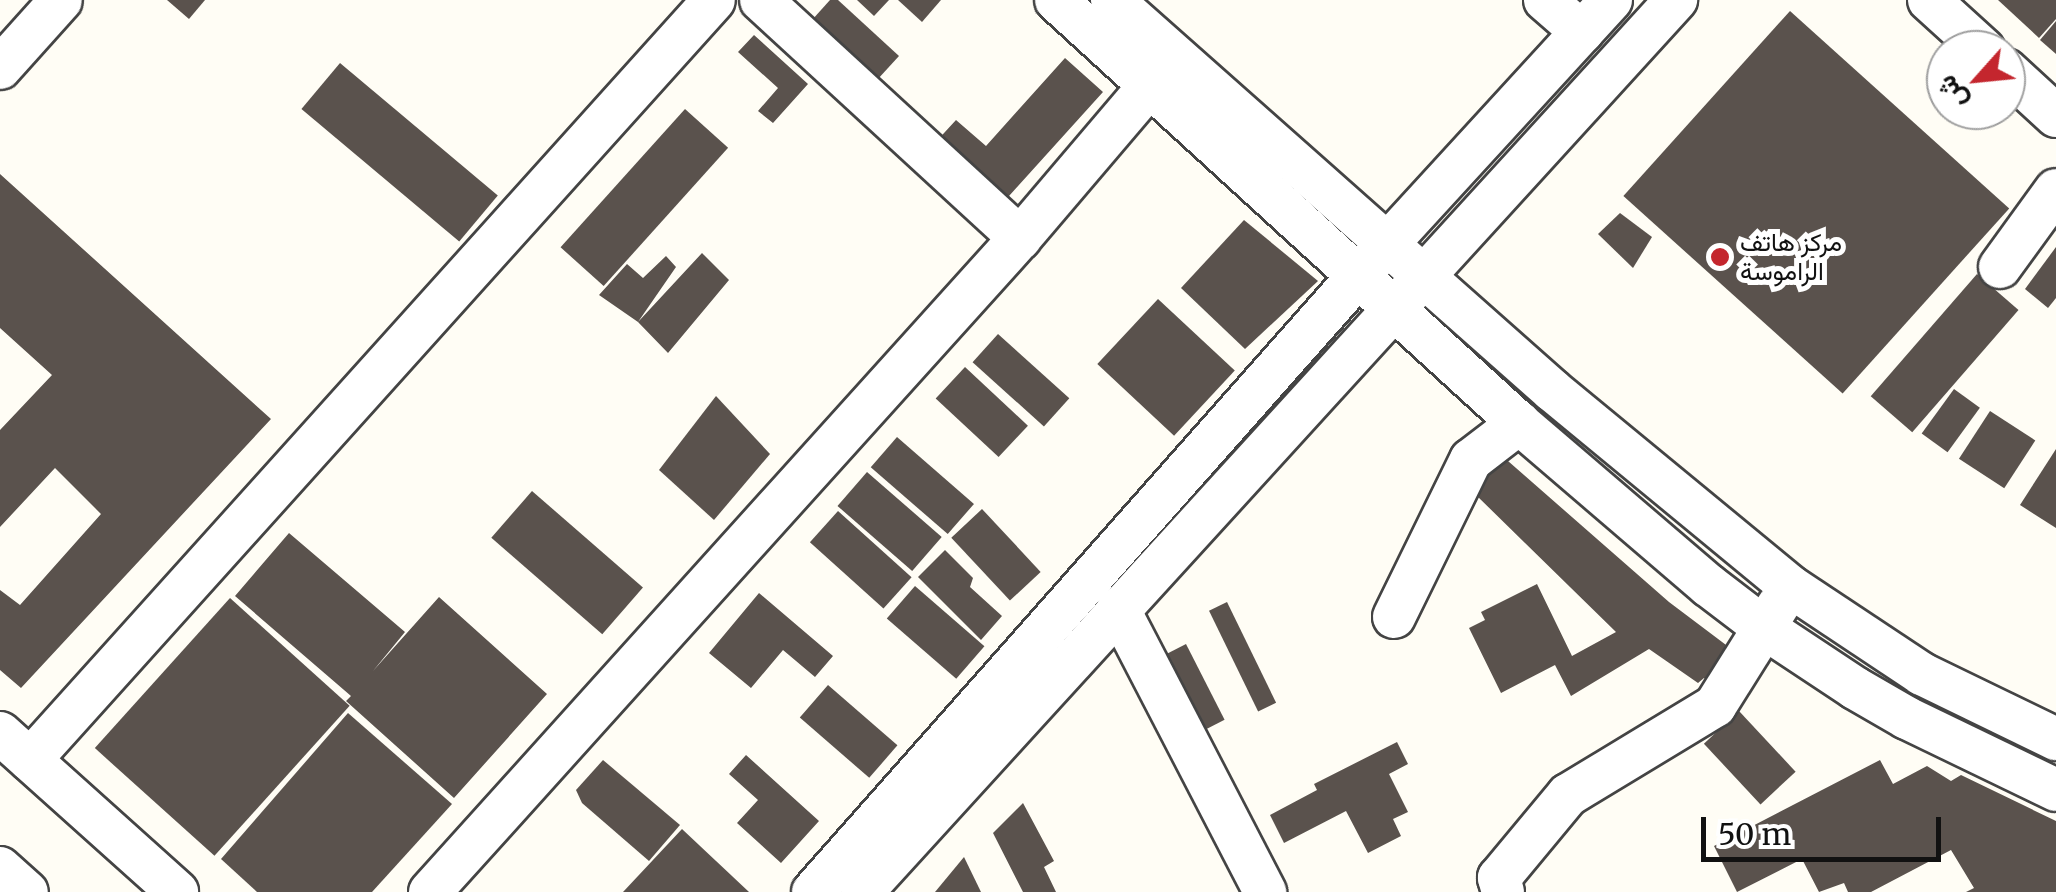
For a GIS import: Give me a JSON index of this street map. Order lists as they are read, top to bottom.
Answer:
{
  "places": ["مركز هاتف الراموسة"],
  "scale_bar": "50 m",
  "north": "bottom left"
}
